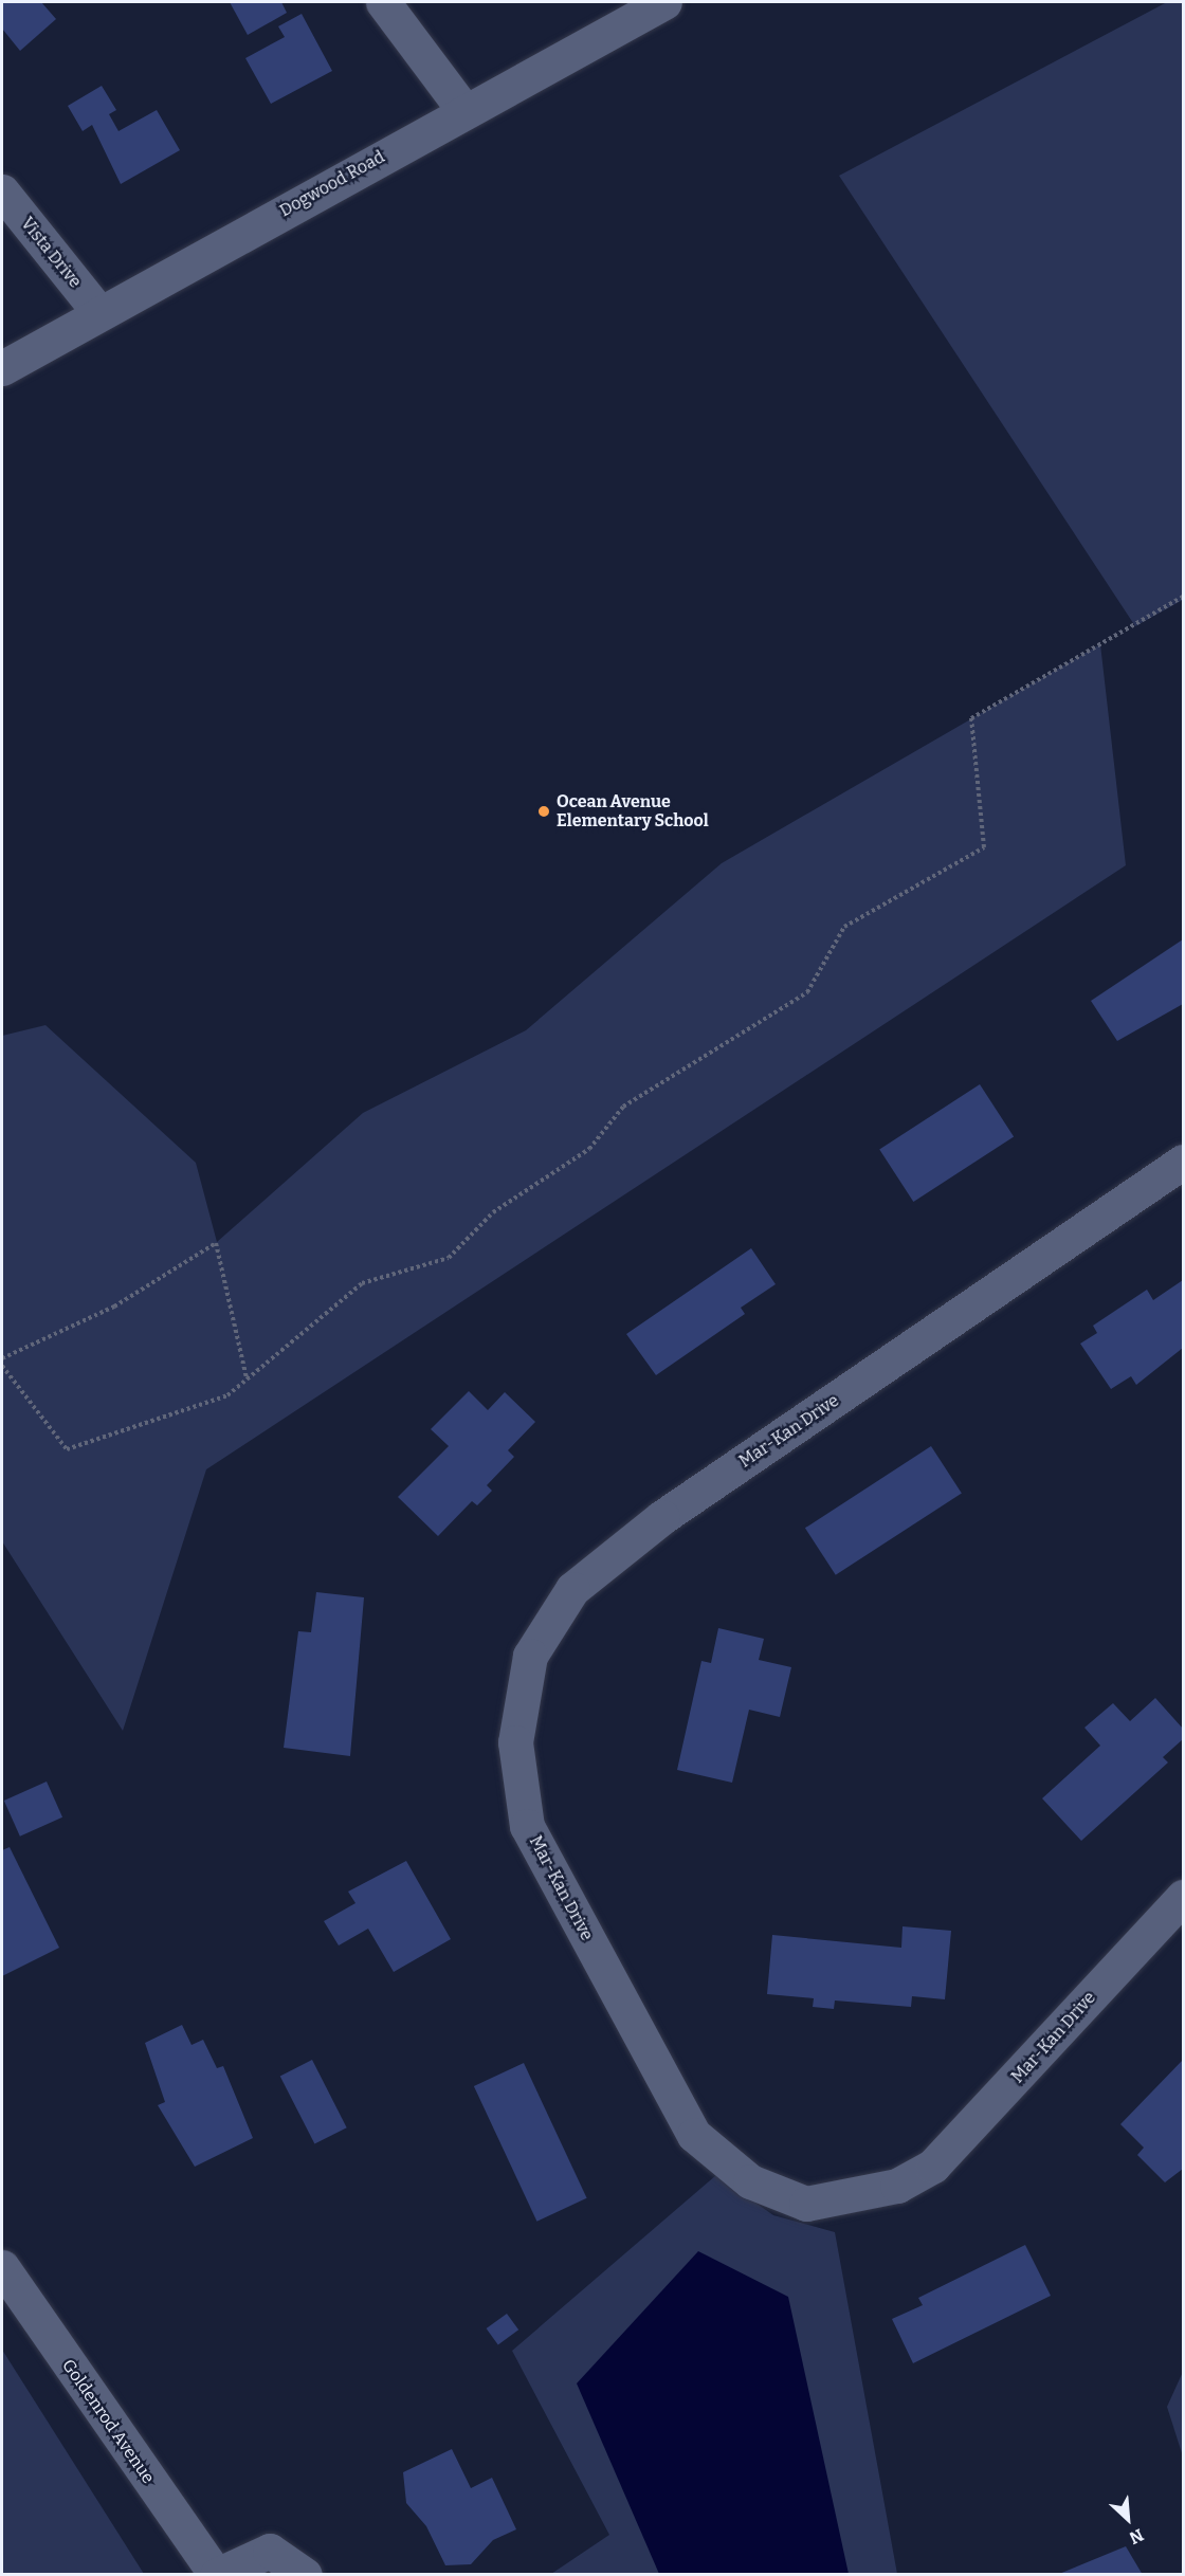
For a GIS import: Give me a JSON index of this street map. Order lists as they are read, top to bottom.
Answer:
{
  "streets": {
    "street": [
      "Dogwood Road",
      "Vista Drive",
      "Mar-Kan Drive",
      "Goldenrod Avenue"
    ]
  },
  "crossings": [
    ["Dogwood Road", "Vista Drive"]
  ],
  "places": ["Ocean Avenue Elementary School"],
  "north": "bottom right"
}
